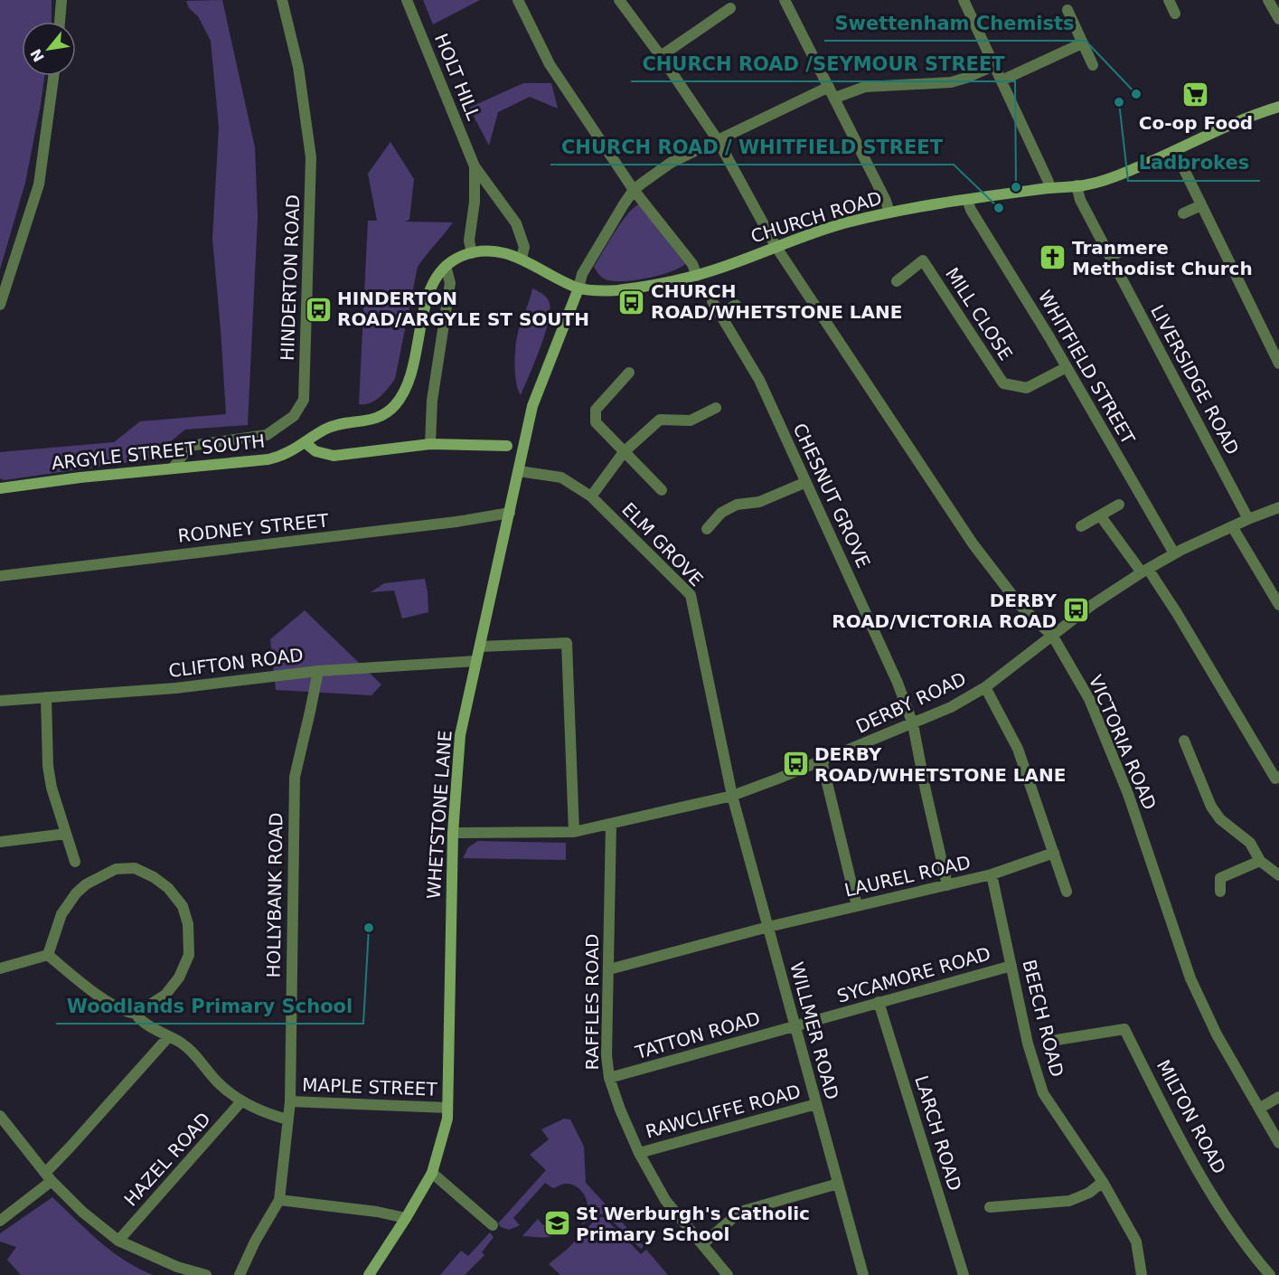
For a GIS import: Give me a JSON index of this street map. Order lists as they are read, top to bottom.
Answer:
{
  "streets": {
    "main road": ["CHURCH ROAD", "ARGYLE STREET SOUTH", "WHETSTONE LANE"],
    "street": [
      "HOLT HILL",
      "HINDERTON ROAD",
      "MILL CLOSE",
      "WHITFIELD STREET",
      "LIVERSIDGE ROAD",
      "CHESNUT GROVE",
      "RODNEY STREET",
      "ELM GROVE",
      "CLIFTON ROAD",
      "DERBY ROAD",
      "VICTORIA ROAD",
      "LAUREL ROAD",
      "HOLLYBANK ROAD",
      "SYCAMORE ROAD",
      "RAFFLES ROAD",
      "BEECH ROAD",
      "WILLMER ROAD",
      "TATTON ROAD",
      "MAPLE STREET",
      "RAWCLIFFE ROAD",
      "MILTON ROAD",
      "LARCH ROAD",
      "HAZEL ROAD"
    ]
  },
  "crossings": [
    ["CHURCH ROAD", "WHITFIELD STREET"],
    ["CHURCH ROAD", "LIVERSIDGE ROAD"],
    ["CHURCH ROAD", "VICTORIA ROAD"],
    ["CHURCH ROAD", "WHETSTONE LANE"],
    ["HINDERTON ROAD", "ARGYLE STREET SOUTH"],
    ["MILL CLOSE", "WHITFIELD STREET"],
    ["WHITFIELD STREET", "DERBY ROAD"],
    ["LIVERSIDGE ROAD", "DERBY ROAD"],
    ["CHESNUT GROVE", "DERBY ROAD"],
    ["CHESNUT GROVE", "LAUREL ROAD"],
    ["RODNEY STREET", "WHETSTONE LANE"],
    ["ELM GROVE", "DERBY ROAD"],
    ["ELM GROVE", "WHETSTONE LANE"],
    ["ELM GROVE", "WILLMER ROAD"],
    ["CLIFTON ROAD", "WHETSTONE LANE"],
    ["CLIFTON ROAD", "HOLLYBANK ROAD"],
    ["DERBY ROAD", "VICTORIA ROAD"],
    ["DERBY ROAD", "WHETSTONE LANE"],
    ["DERBY ROAD", "RAFFLES ROAD"],
    ["DERBY ROAD", "WILLMER ROAD"],
    ["WHETSTONE LANE", "MAPLE STREET"],
    ["LAUREL ROAD", "RAFFLES ROAD"],
    ["LAUREL ROAD", "BEECH ROAD"],
    ["LAUREL ROAD", "WILLMER ROAD"],
    ["HOLLYBANK ROAD", "MAPLE STREET"],
    ["SYCAMORE ROAD", "BEECH ROAD"],
    ["SYCAMORE ROAD", "WILLMER ROAD"],
    ["SYCAMORE ROAD", "TATTON ROAD"],
    ["SYCAMORE ROAD", "LARCH ROAD"],
    ["RAFFLES ROAD", "TATTON ROAD"],
    ["RAFFLES ROAD", "RAWCLIFFE ROAD"],
    ["WILLMER ROAD", "TATTON ROAD"],
    ["WILLMER ROAD", "RAWCLIFFE ROAD"]
  ],
  "places": {
    "other": [
      "Swettenham Chemists",
      "Ladbrokes",
      "CHURCH ROAD /SEYMOUR STREET",
      "CHURCH ROAD / WHITFIELD STREET",
      "Woodlands Primary School"
    ],
    "supermarket": ["Co-op Food"],
    "church": ["Tranmere Methodist Church"],
    "bus stop": [
      "CHURCH ROAD/WHETSTONE LANE",
      "HINDERTON ROAD/ARGYLE ST SOUTH",
      "DERBY ROAD/VICTORIA ROAD",
      "DERBY ROAD/WHETSTONE LANE"
    ],
    "school or university": ["St Werburgh's Catholic Primary School"]
  },
  "north": "bottom left"
}
